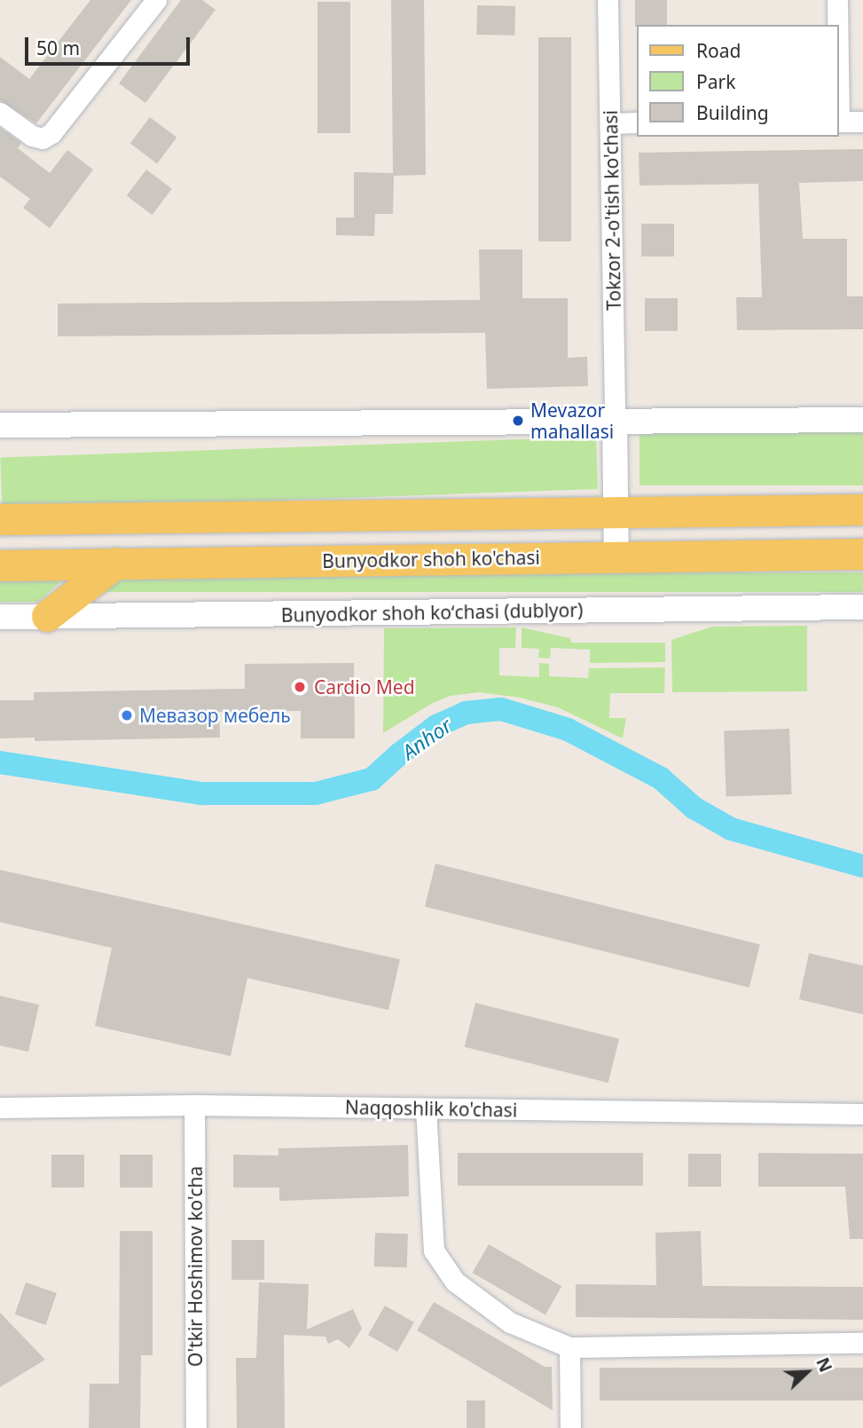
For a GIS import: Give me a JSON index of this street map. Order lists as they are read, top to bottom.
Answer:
{
  "streets": {
    "main road": ["Bunyodkor shoh ko'chasi"],
    "street": [
      "Tokzor 2-o'tish ko'chasi",
      "Bunyodkor shoh koʻchasi (dublyor)",
      "Naqqoshlik ko'chasi",
      "O'tkir Hoshimov ko'cha"
    ]
  },
  "crossings": [
    ["Naqqoshlik ko'chasi", "O'tkir Hoshimov ko'cha"]
  ],
  "water": ["Anhor"],
  "places": ["Mevazor mahallasi", "Cardio Med", "Мевазор мебель"],
  "legend": ["Road", "Park", "Building"],
  "scale_bar": "50 m",
  "north": "top right"
}
